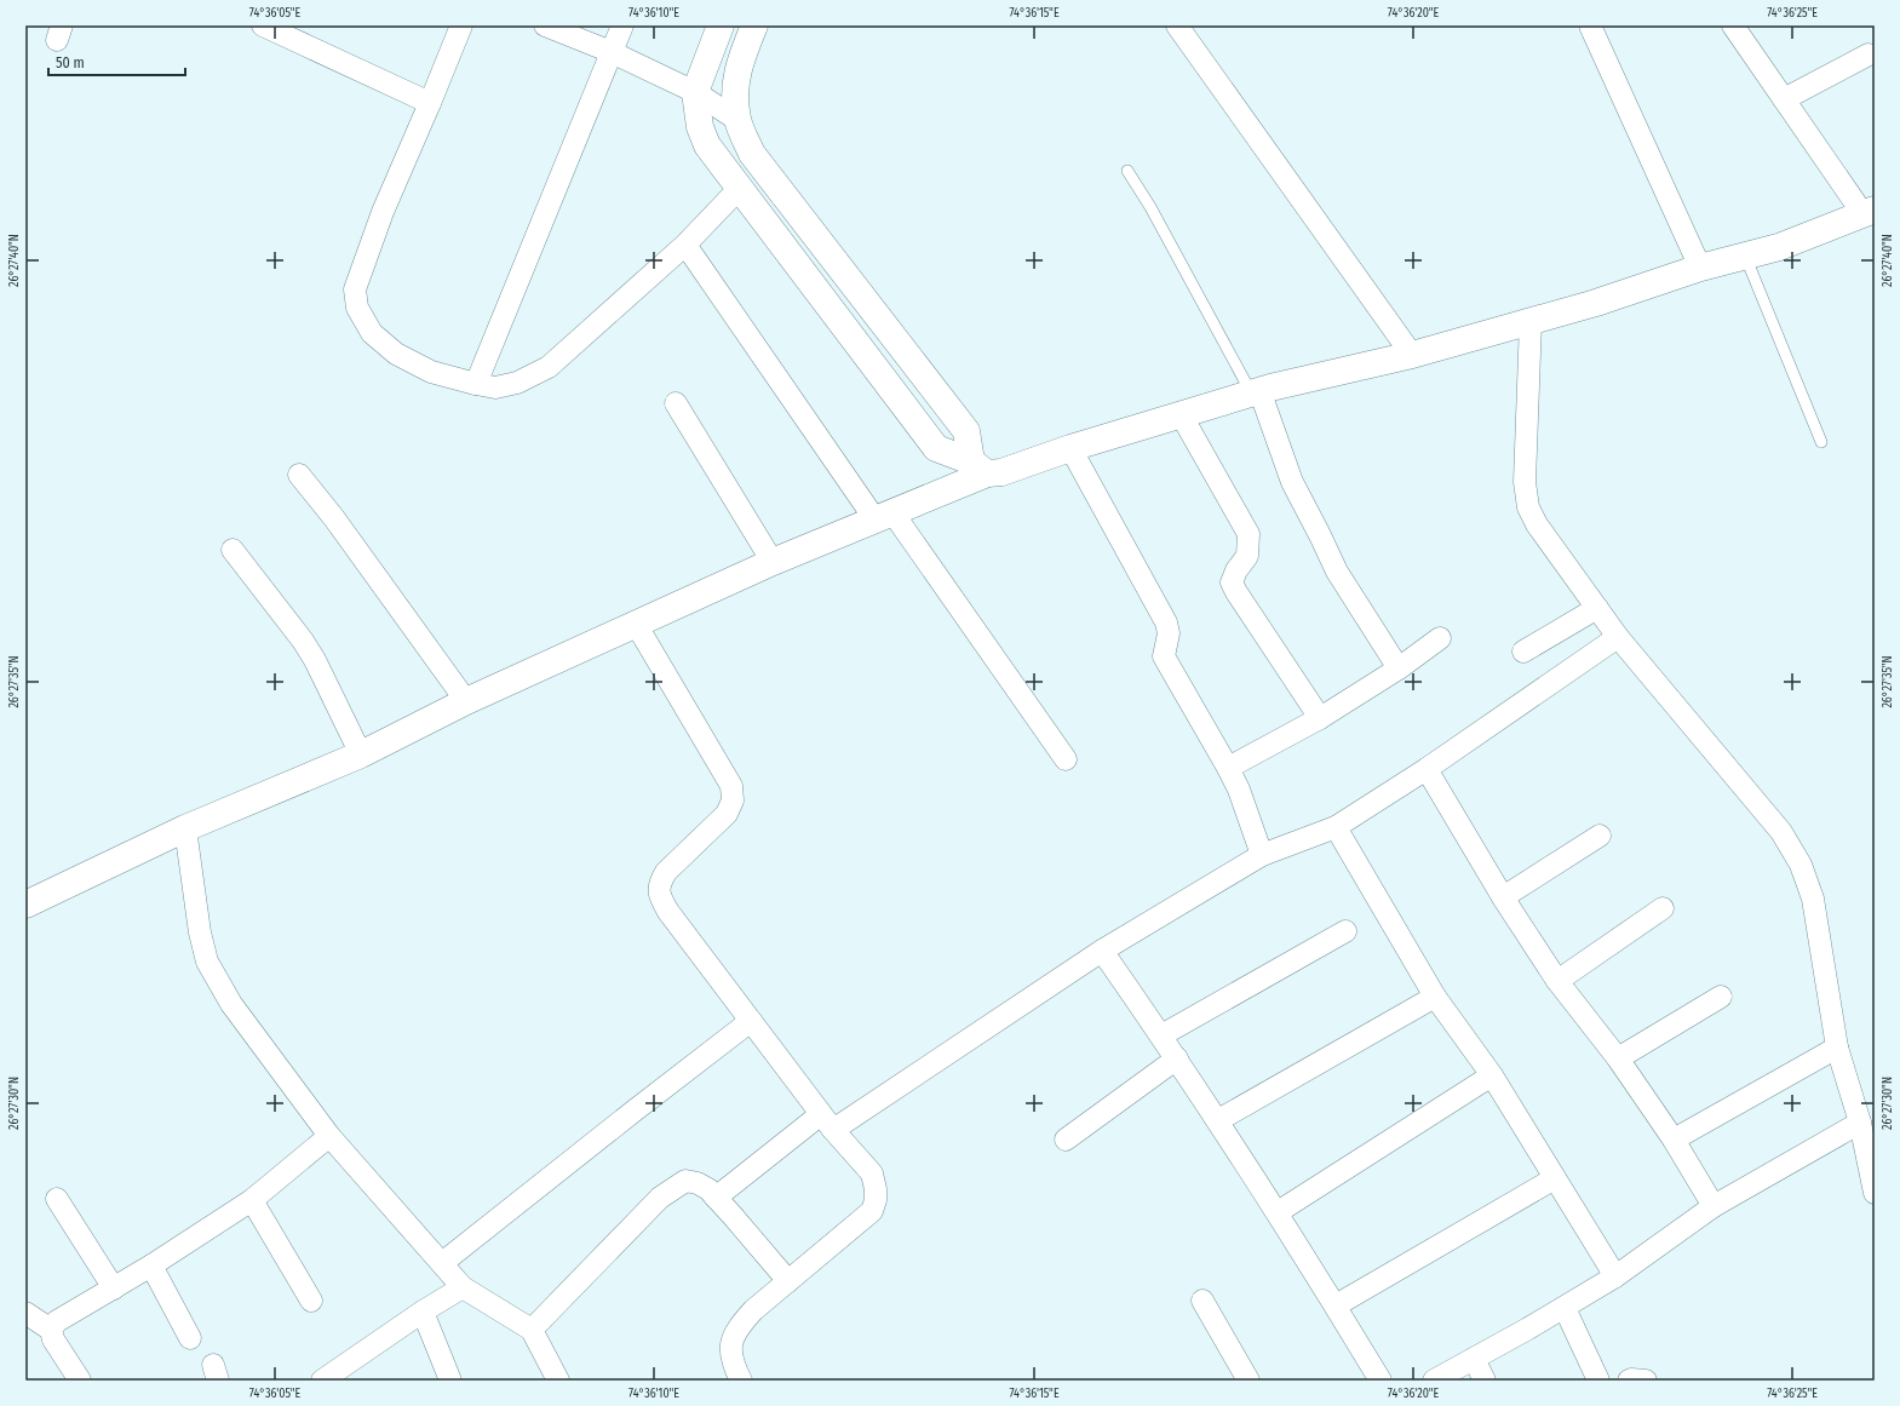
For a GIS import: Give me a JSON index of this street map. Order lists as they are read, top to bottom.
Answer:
{
  "scale_bar": "50 m",
  "coordinates": [
    "74°36'05\"E",
    "74°36'10\"E",
    "74°36'15\"E",
    "74°36'20\"E",
    "74°36'25\"E",
    "26°27'40\"N",
    "26°27'35\"N",
    "26°27'30\"N"
  ]
}
